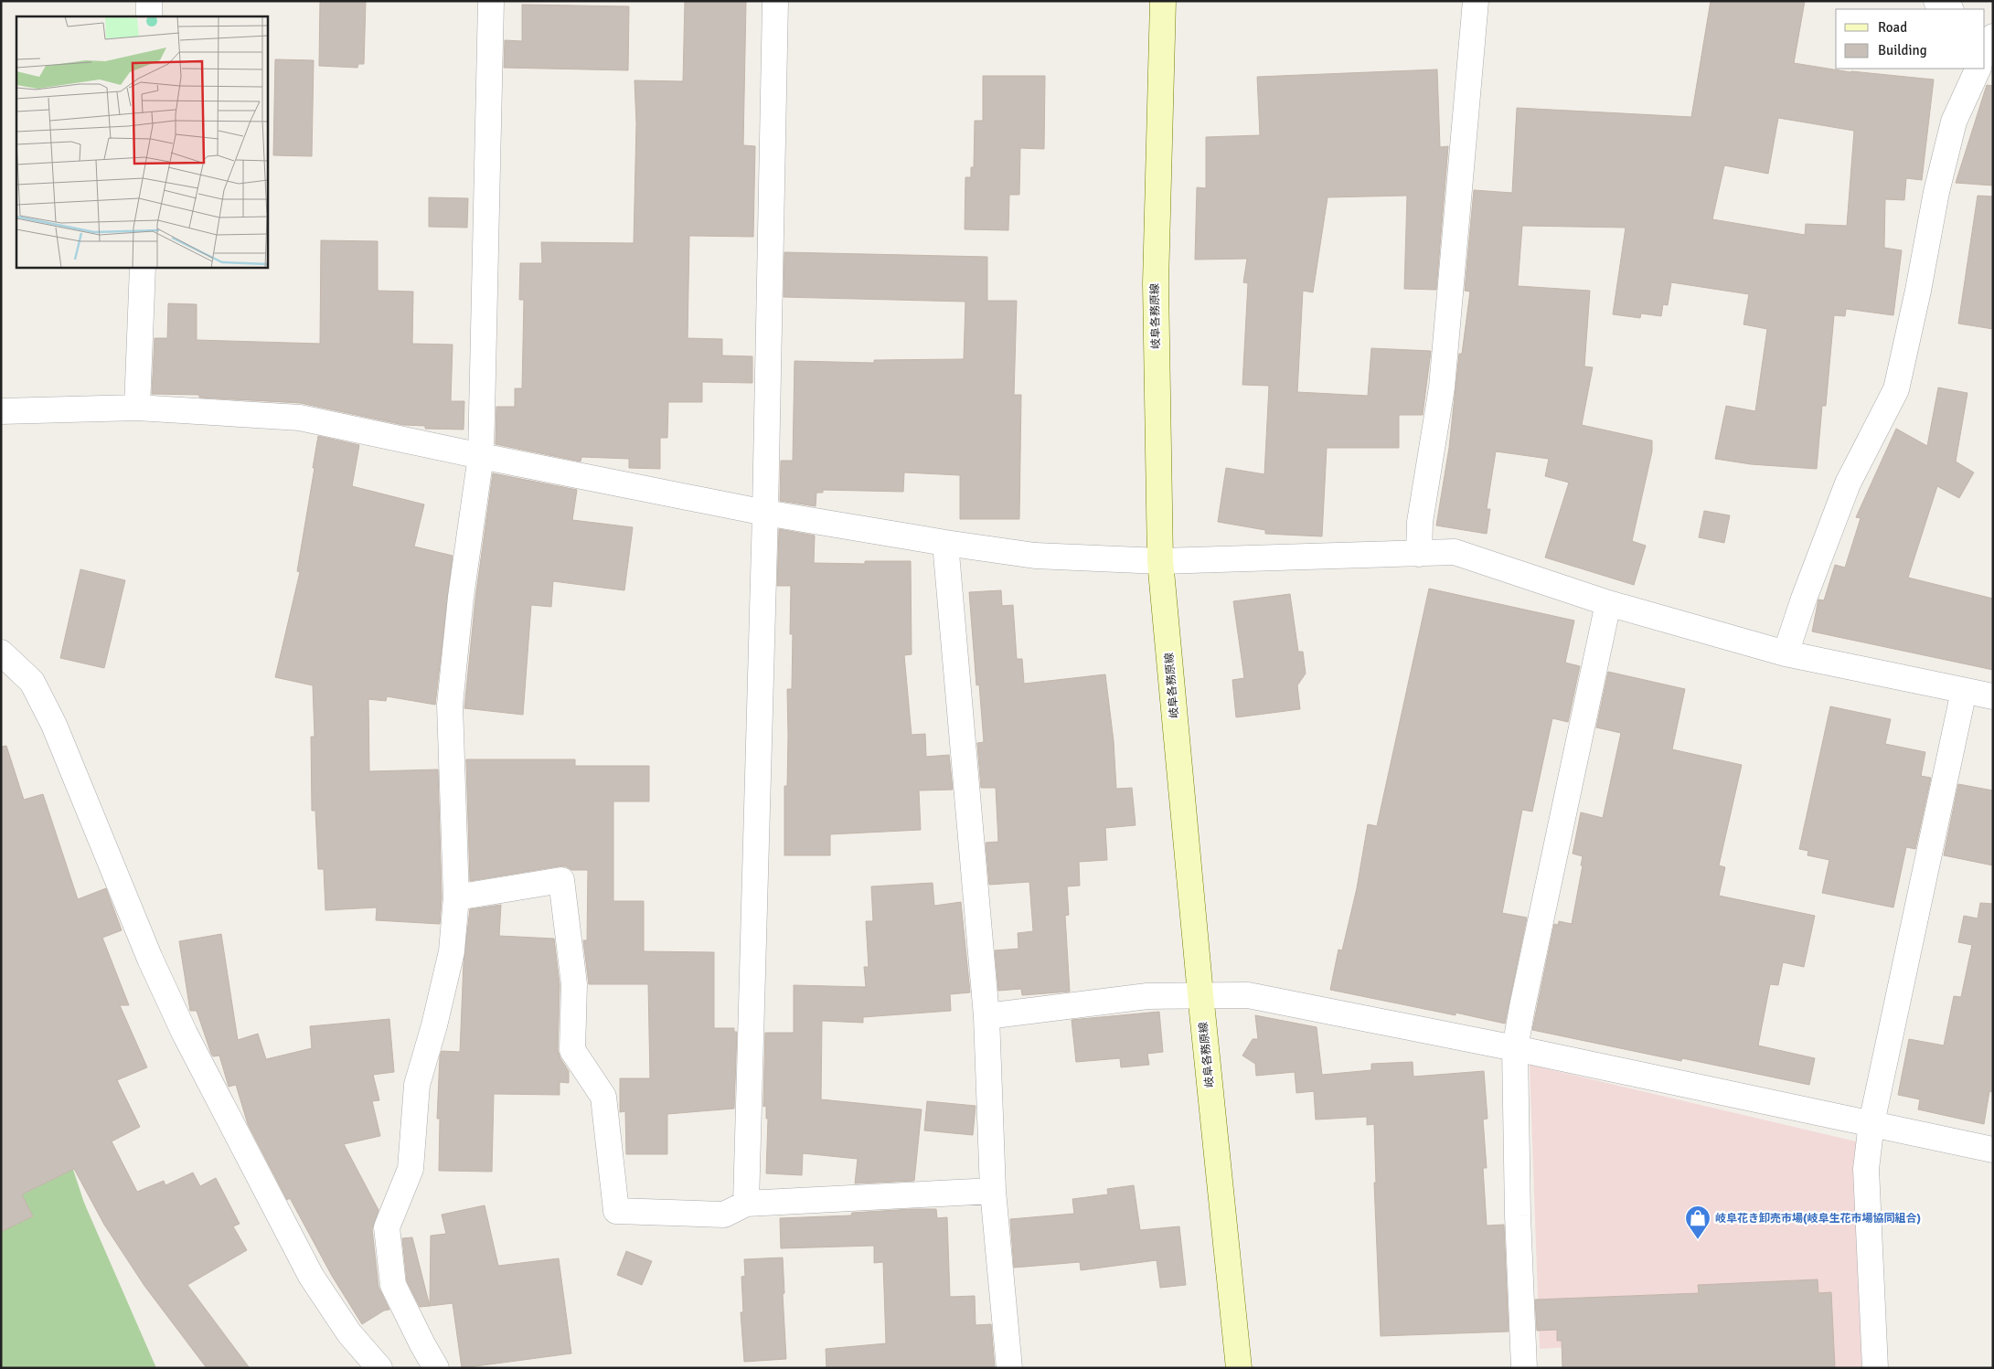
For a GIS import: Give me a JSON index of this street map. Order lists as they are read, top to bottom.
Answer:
{
  "streets": {
    "main road": ["岐阜各務原線"]
  },
  "places": {
    "shop": ["岐阜花き卸売市場(岐阜生花市場協同組合)"]
  },
  "legend": ["Road", "Building"]
}
